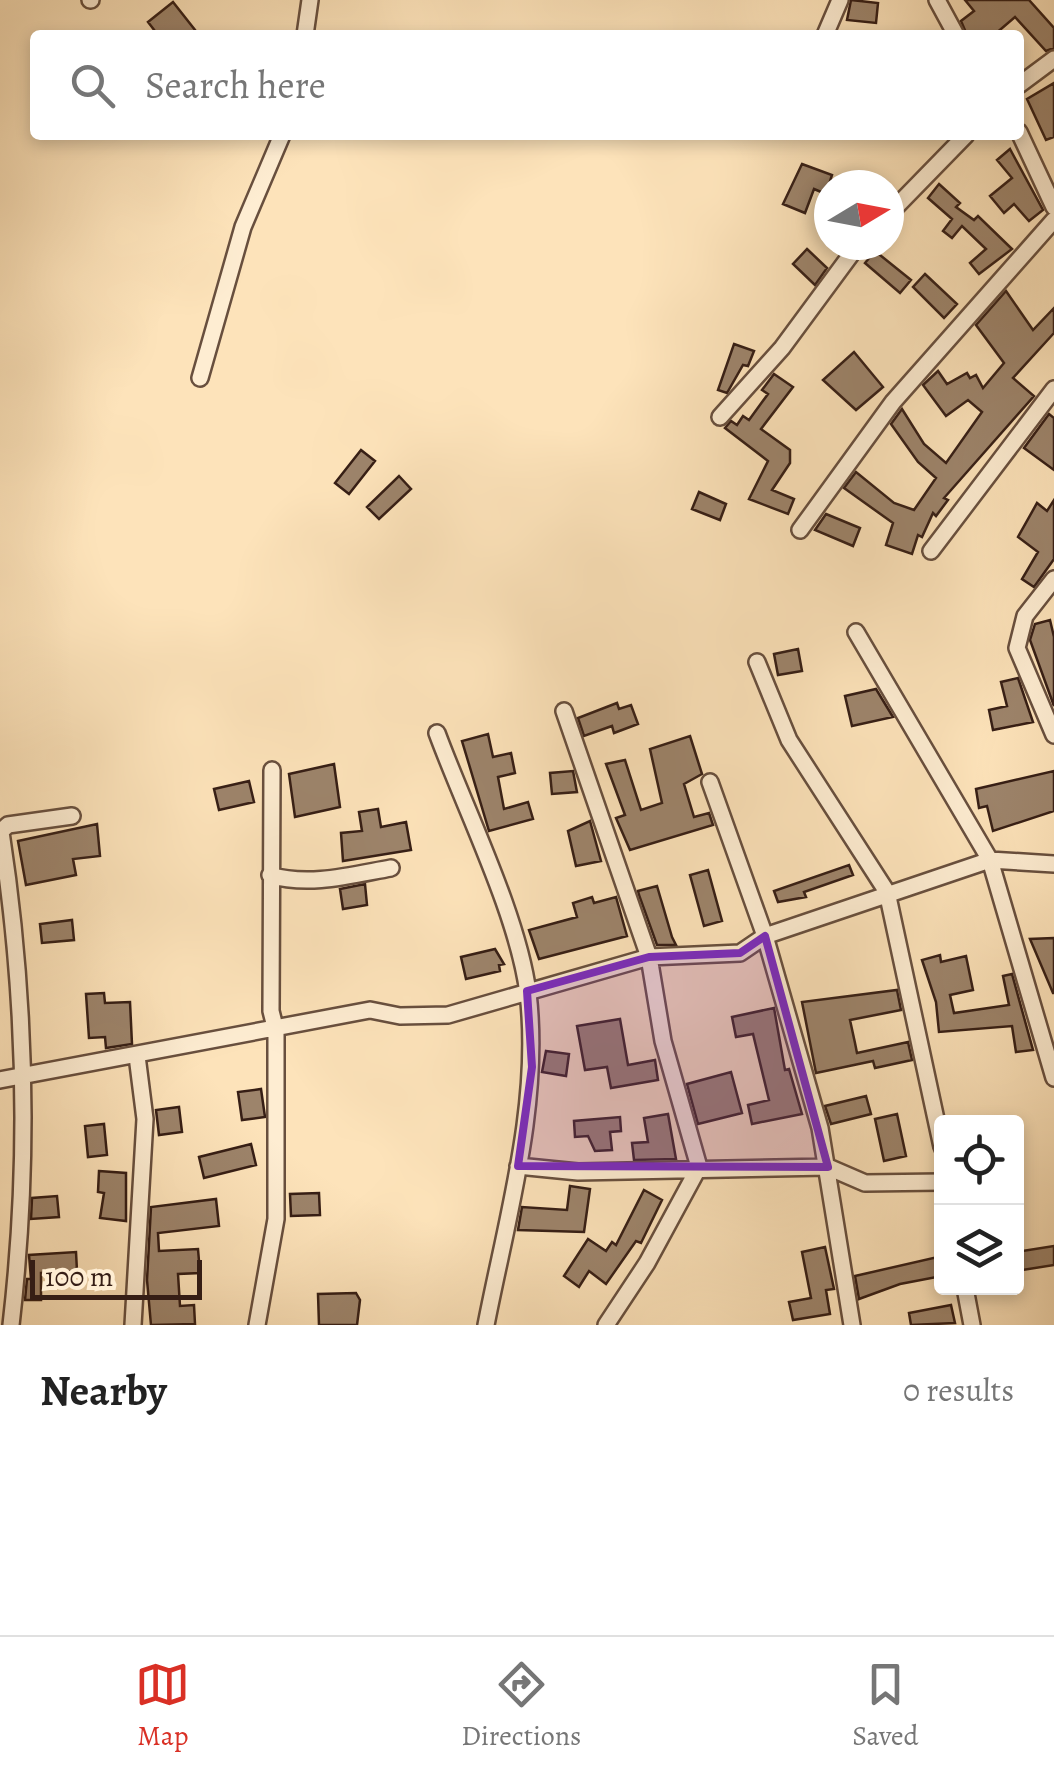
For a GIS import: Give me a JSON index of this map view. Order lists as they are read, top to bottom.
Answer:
{
  "scale_bar": "100 m",
  "north": "right",
  "page": {
    "search": "Search here",
    "scale": "100 m",
    "heading": ["Nearby", "0 results"],
    "nav": ["Map", "Directions", "Saved"]
  }
}
